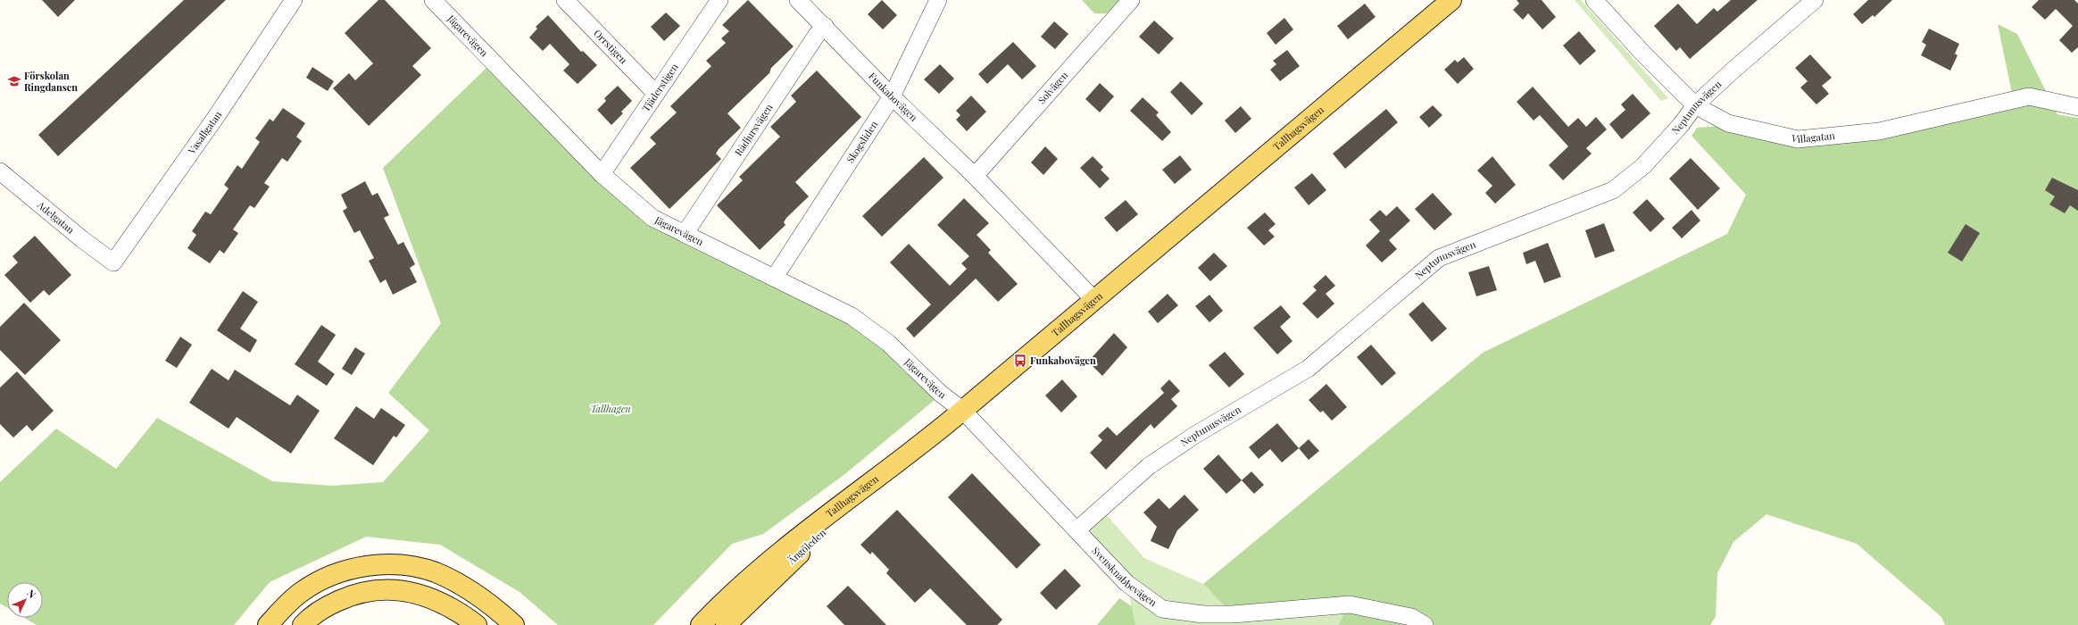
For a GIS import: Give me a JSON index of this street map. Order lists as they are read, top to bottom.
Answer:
{
  "streets": {
    "main road": ["Tallhagsvägen", "Ängöleden"],
    "street": [
      "Jägarevägen",
      "Orrstigen",
      "Tjäderstigen",
      "Solvägen",
      "Funkabovägen",
      "Neptunusvägen",
      "Rådjursvägen",
      "Vasallgatan",
      "Villagatan",
      "Skogsliden",
      "Adelgatan",
      "Svensknabbevägen"
    ]
  },
  "crossings": [
    ["Jägarevägen", "Tjäderstigen"],
    ["Jägarevägen", "Tallhagsvägen"],
    ["Jägarevägen", "Rådjursvägen"],
    ["Jägarevägen", "Skogsliden"],
    ["Jägarevägen", "Svensknabbevägen"],
    ["Orrstigen", "Tjäderstigen"],
    ["Solvägen", "Funkabovägen"],
    ["Funkabovägen", "Tallhagsvägen"],
    ["Funkabovägen", "Rådjursvägen"],
    ["Funkabovägen", "Skogsliden"],
    ["Neptunusvägen", "Villagatan"],
    ["Neptunusvägen", "Svensknabbevägen"],
    ["Tallhagsvägen", "Ängöleden"],
    ["Tallhagsvägen", "Svensknabbevägen"],
    ["Vasallgatan", "Adelgatan"]
  ],
  "parks": ["Tallhagen"],
  "places": {
    "school or university": ["Förskolan Ringdansen"],
    "bus stop": ["Funkabovägen"]
  },
  "north": "top right"
}
